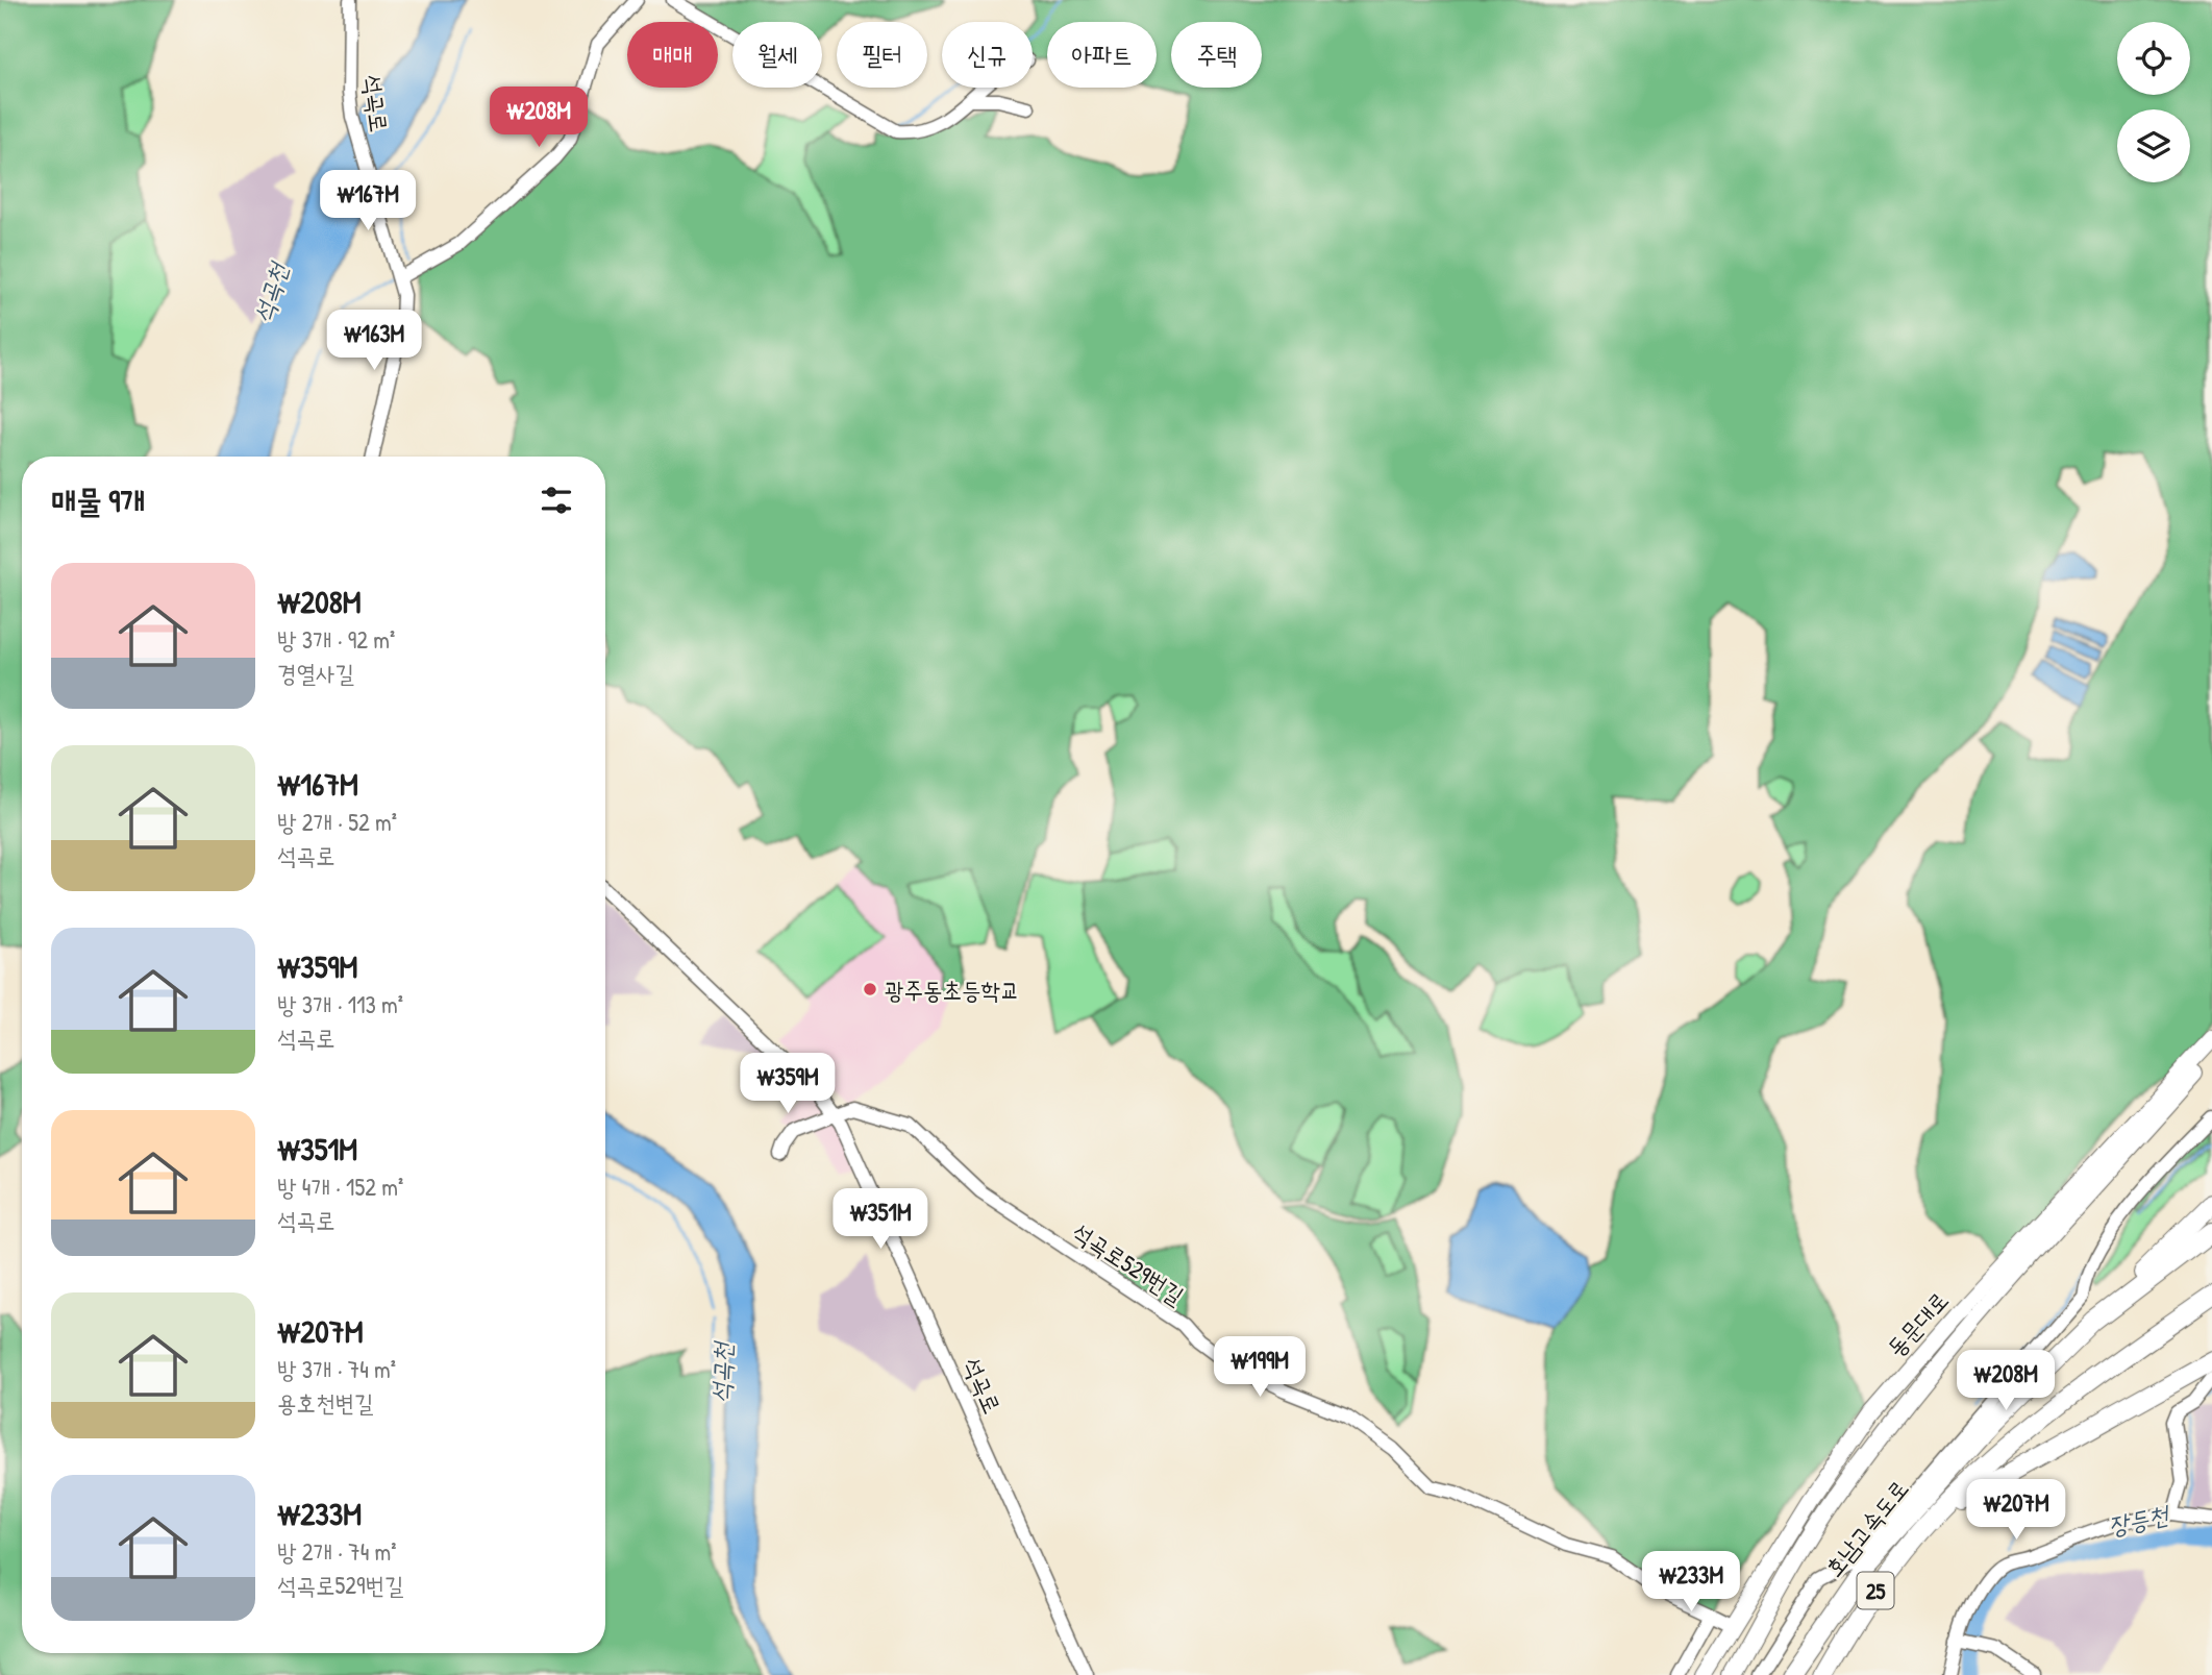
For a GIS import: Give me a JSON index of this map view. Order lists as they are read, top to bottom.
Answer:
{
  "streets": {
    "highway": ["호남고속도로", "25"],
    "main road": ["동문대로"],
    "street": ["석곡로", "석곡로529번길"]
  },
  "crossings": [
    ["석곡로", "석곡로529번길"],
    ["석곡로529번길", "동문대로"]
  ],
  "water": ["석곡천", "장등천"],
  "places": ["광주동초등학교"],
  "page": {
    "chip": [
      "매매",
      "월세",
      "필터",
      "신규",
      "아파트",
      "주택"
    ],
    "price": [
      "₩208M",
      "₩167M",
      "₩163M",
      "₩359M",
      "₩351M",
      "₩199M",
      "₩208M",
      "₩207M",
      "₩233M"
    ],
    "heading": "매물 9개",
    "list": [
      {
        "name": "₩208M",
        "note": "방 3개 · 92 m² · 경열사길"
      },
      {
        "name": "₩167M",
        "note": "방 2개 · 52 m² · 석곡로"
      },
      {
        "name": "₩359M",
        "note": "방 3개 · 113 m² · 석곡로"
      },
      {
        "name": "₩351M",
        "note": "방 4개 · 152 m² · 석곡로"
      },
      {
        "name": "₩207M",
        "note": "방 3개 · 74 m² · 용호천변길"
      },
      {
        "name": "₩233M",
        "note": "방 2개 · 74 m² · 석곡로529번길"
      }
    ]
  }
}
